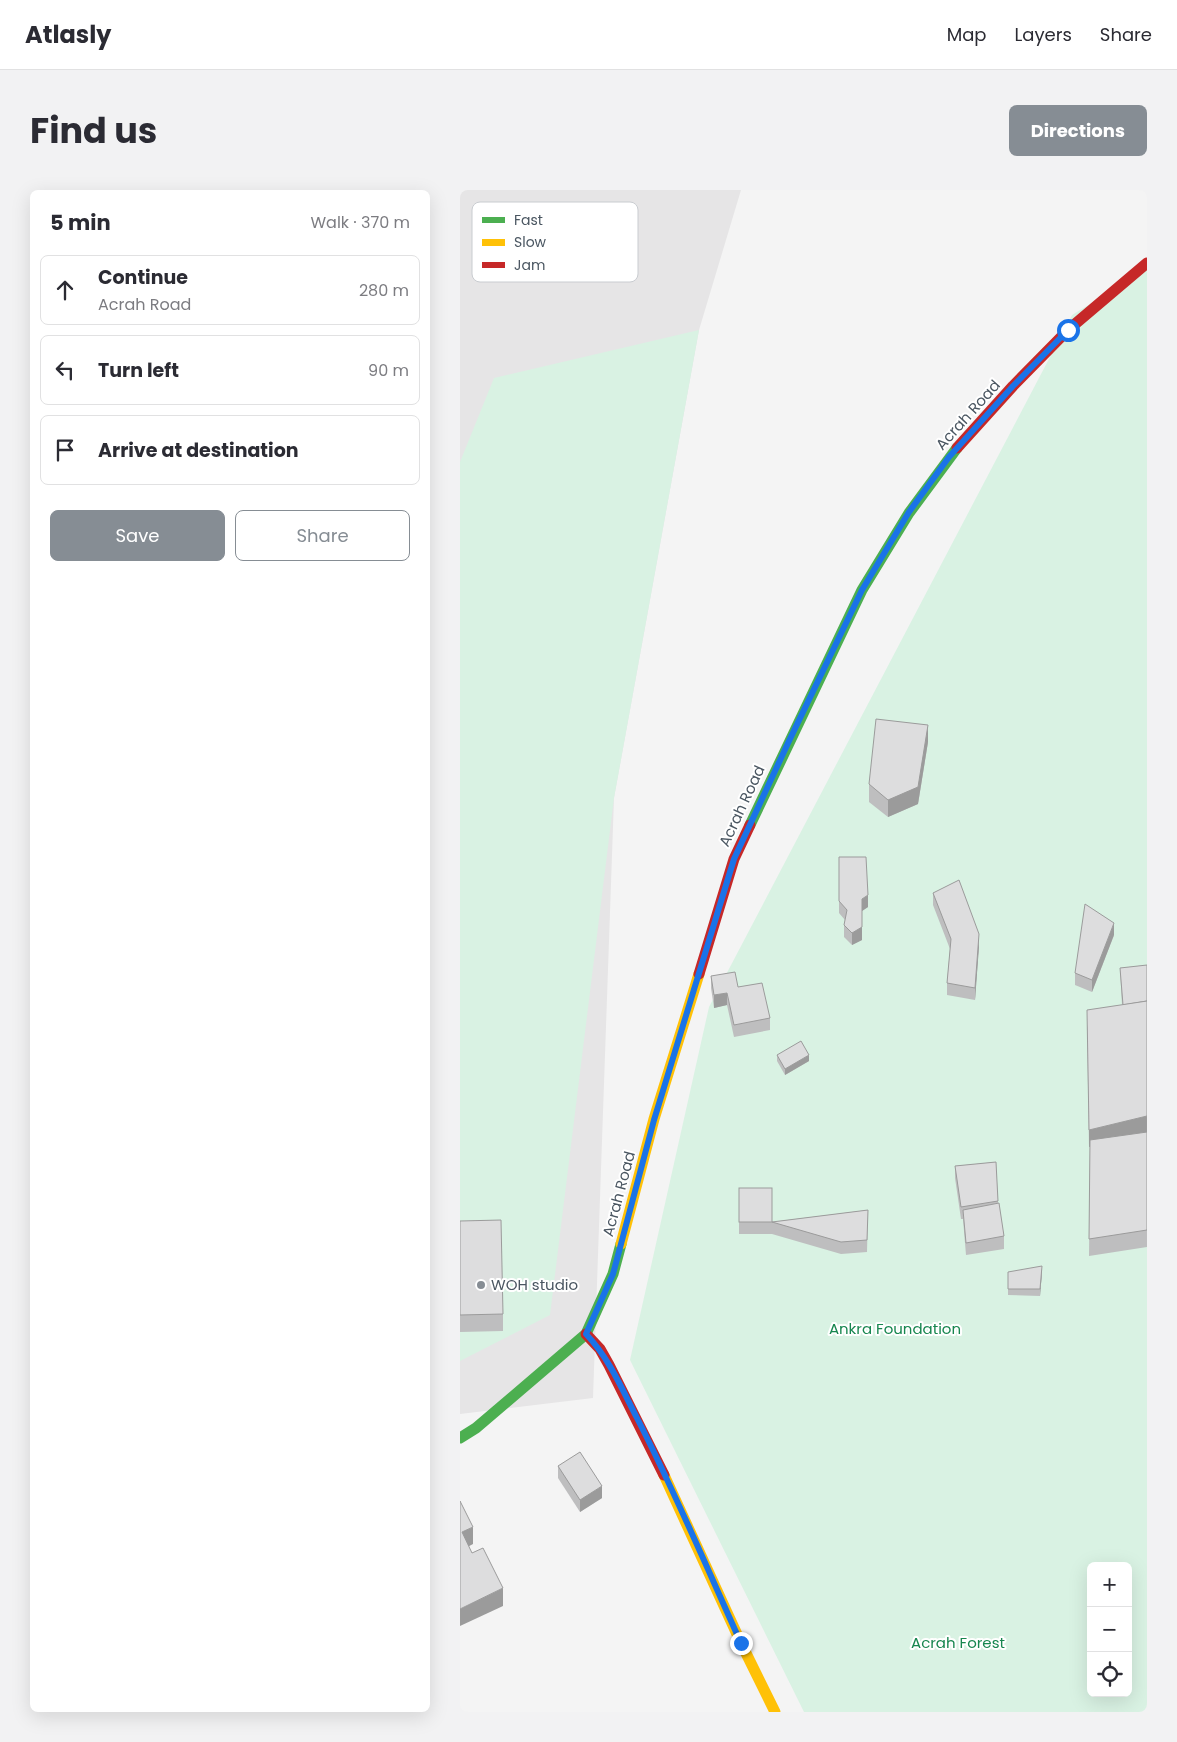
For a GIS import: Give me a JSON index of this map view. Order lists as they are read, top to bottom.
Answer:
{
  "streets": {
    "street": ["Acrah Road"]
  },
  "parks": ["Ankra Foundation", "Acrah Forest"],
  "places": ["WOH studio"],
  "legend": ["Fast", "Slow", "Jam"],
  "page": {
    "header": "Atlasly",
    "nav": ["Map", "Layers", "Share"],
    "title": "Find us",
    "buttons": [
      "Directions",
      ["Save", "Share"]
    ],
    "heading": ["5 min", "Walk · 370 m"],
    "list": [
      ["Continue", "Acrah Road", "280 m"],
      ["Turn left", "90 m"],
      "Arrive at destination"
    ],
    "map_buttons": ["+", "−"]
  }
}
